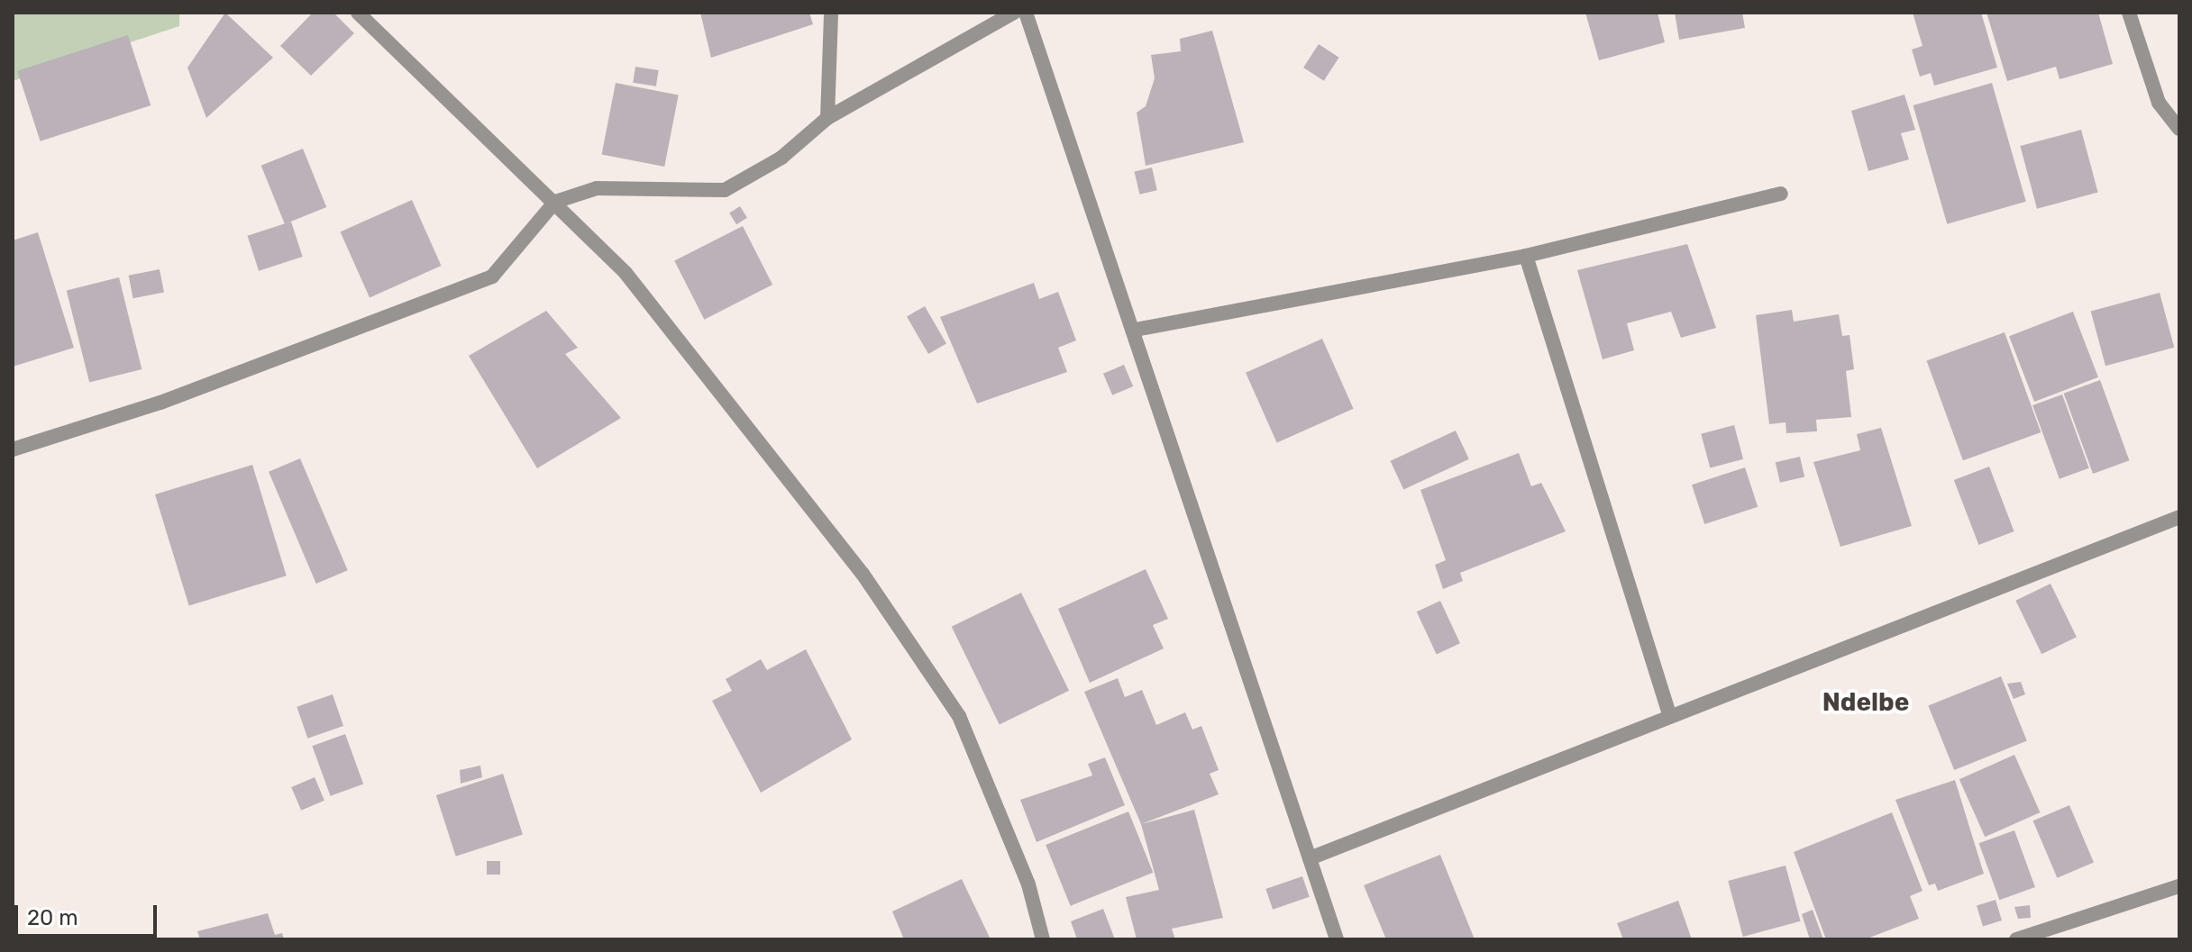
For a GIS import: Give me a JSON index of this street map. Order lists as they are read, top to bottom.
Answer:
{
  "districts": ["Ndelbe"],
  "scale_bar": "20 m"
}
